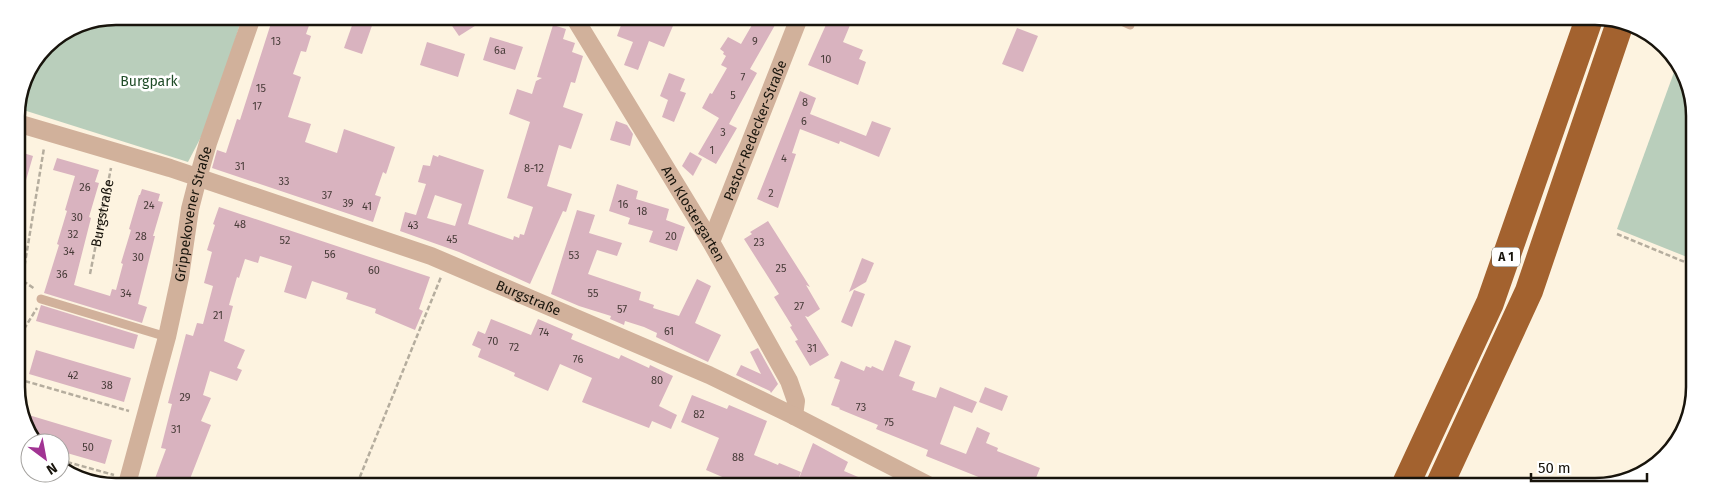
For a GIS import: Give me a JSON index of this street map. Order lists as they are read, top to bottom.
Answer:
{
  "streets": {
    "highway": ["A 1"],
    "street": [
      "Pastor-Redecker-Straße",
      "Burgstraße",
      "Am Klostergarten",
      "Grippekovener Straße"
    ]
  },
  "crossings": [
    ["Pastor-Redecker-Straße", "Am Klostergarten"],
    ["Burgstraße", "Am Klostergarten"],
    ["Burgstraße", "Grippekovener Straße"]
  ],
  "parks": ["Burgpark"],
  "house_numbers": [
    "13",
    "9",
    "6a",
    "10",
    "7",
    "15",
    "5",
    "8",
    "17",
    "6",
    "3",
    "1",
    "4",
    "31",
    "8-12",
    "33",
    "26",
    "2",
    "37",
    "39",
    "16",
    "24",
    "41",
    "18",
    "30",
    "48",
    "43",
    "32",
    "28",
    "20",
    "45",
    "52",
    "23",
    "34",
    "56",
    "53",
    "30",
    "25",
    "60",
    "36",
    "34",
    "55",
    "27",
    "57",
    "21",
    "61",
    "74",
    "70",
    "72",
    "31",
    "76",
    "42",
    "80",
    "38",
    "29",
    "73",
    "82",
    "75",
    "31",
    "50",
    "88"
  ],
  "scale_bar": "50 m",
  "north": "bottom right"
}
